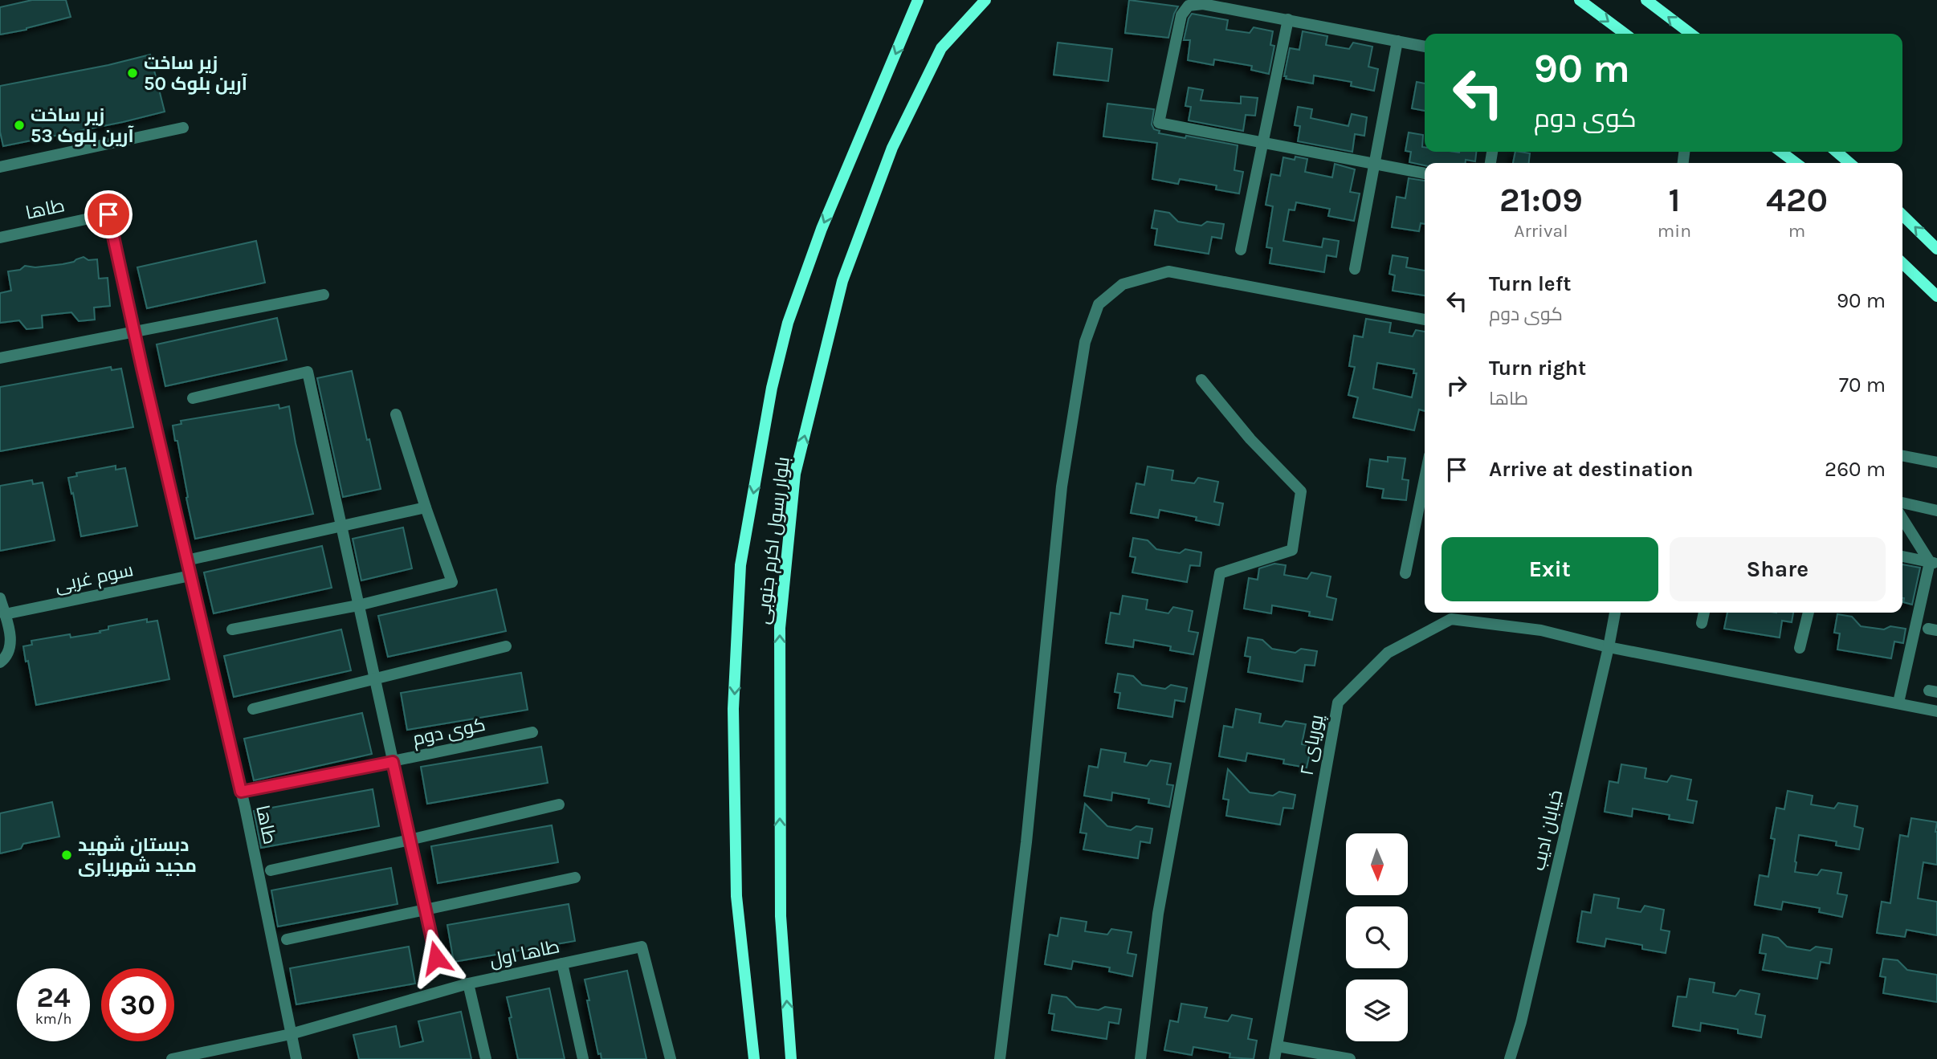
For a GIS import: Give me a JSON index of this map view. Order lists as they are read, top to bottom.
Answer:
{
  "streets": {
    "main road": ["بلوار رسول اکرم جنوبی"],
    "street": [
      "طاها",
      "سوم غربی",
      "کوی دوم",
      "پوریای ۲",
      "خیابان ادیب",
      "طاها اول"
    ]
  },
  "crossings": [
    ["طاها", "سوم غربی"],
    ["طاها", "کوی دوم"],
    ["طاها", "طاها اول"],
    ["پوریای ۲", "خیابان ادیب"]
  ],
  "places": ["زیر ساخت آرین بلوک 50", "زیر ساخت آرین بلوک 53", "دبستان شهید مجید شهریاری"],
  "north": "bottom",
  "page": {
    "turn": ["90 m", "کوی دوم"],
    "eta": [
      "21:09",
      "Arrival",
      "1",
      "min",
      "420",
      "m"
    ],
    "list": [
      {
        "name": "Turn left",
        "note": "کوی دوم",
        "value": "90 m"
      },
      {
        "name": "Turn right",
        "note": "طاها",
        "value": "70 m"
      },
      {
        "name": "Arrive at destination",
        "value": "260 m"
      }
    ],
    "buttons": ["Exit", "Share"],
    "speed": "24 km/h",
    "limit": "30"
  }
}
